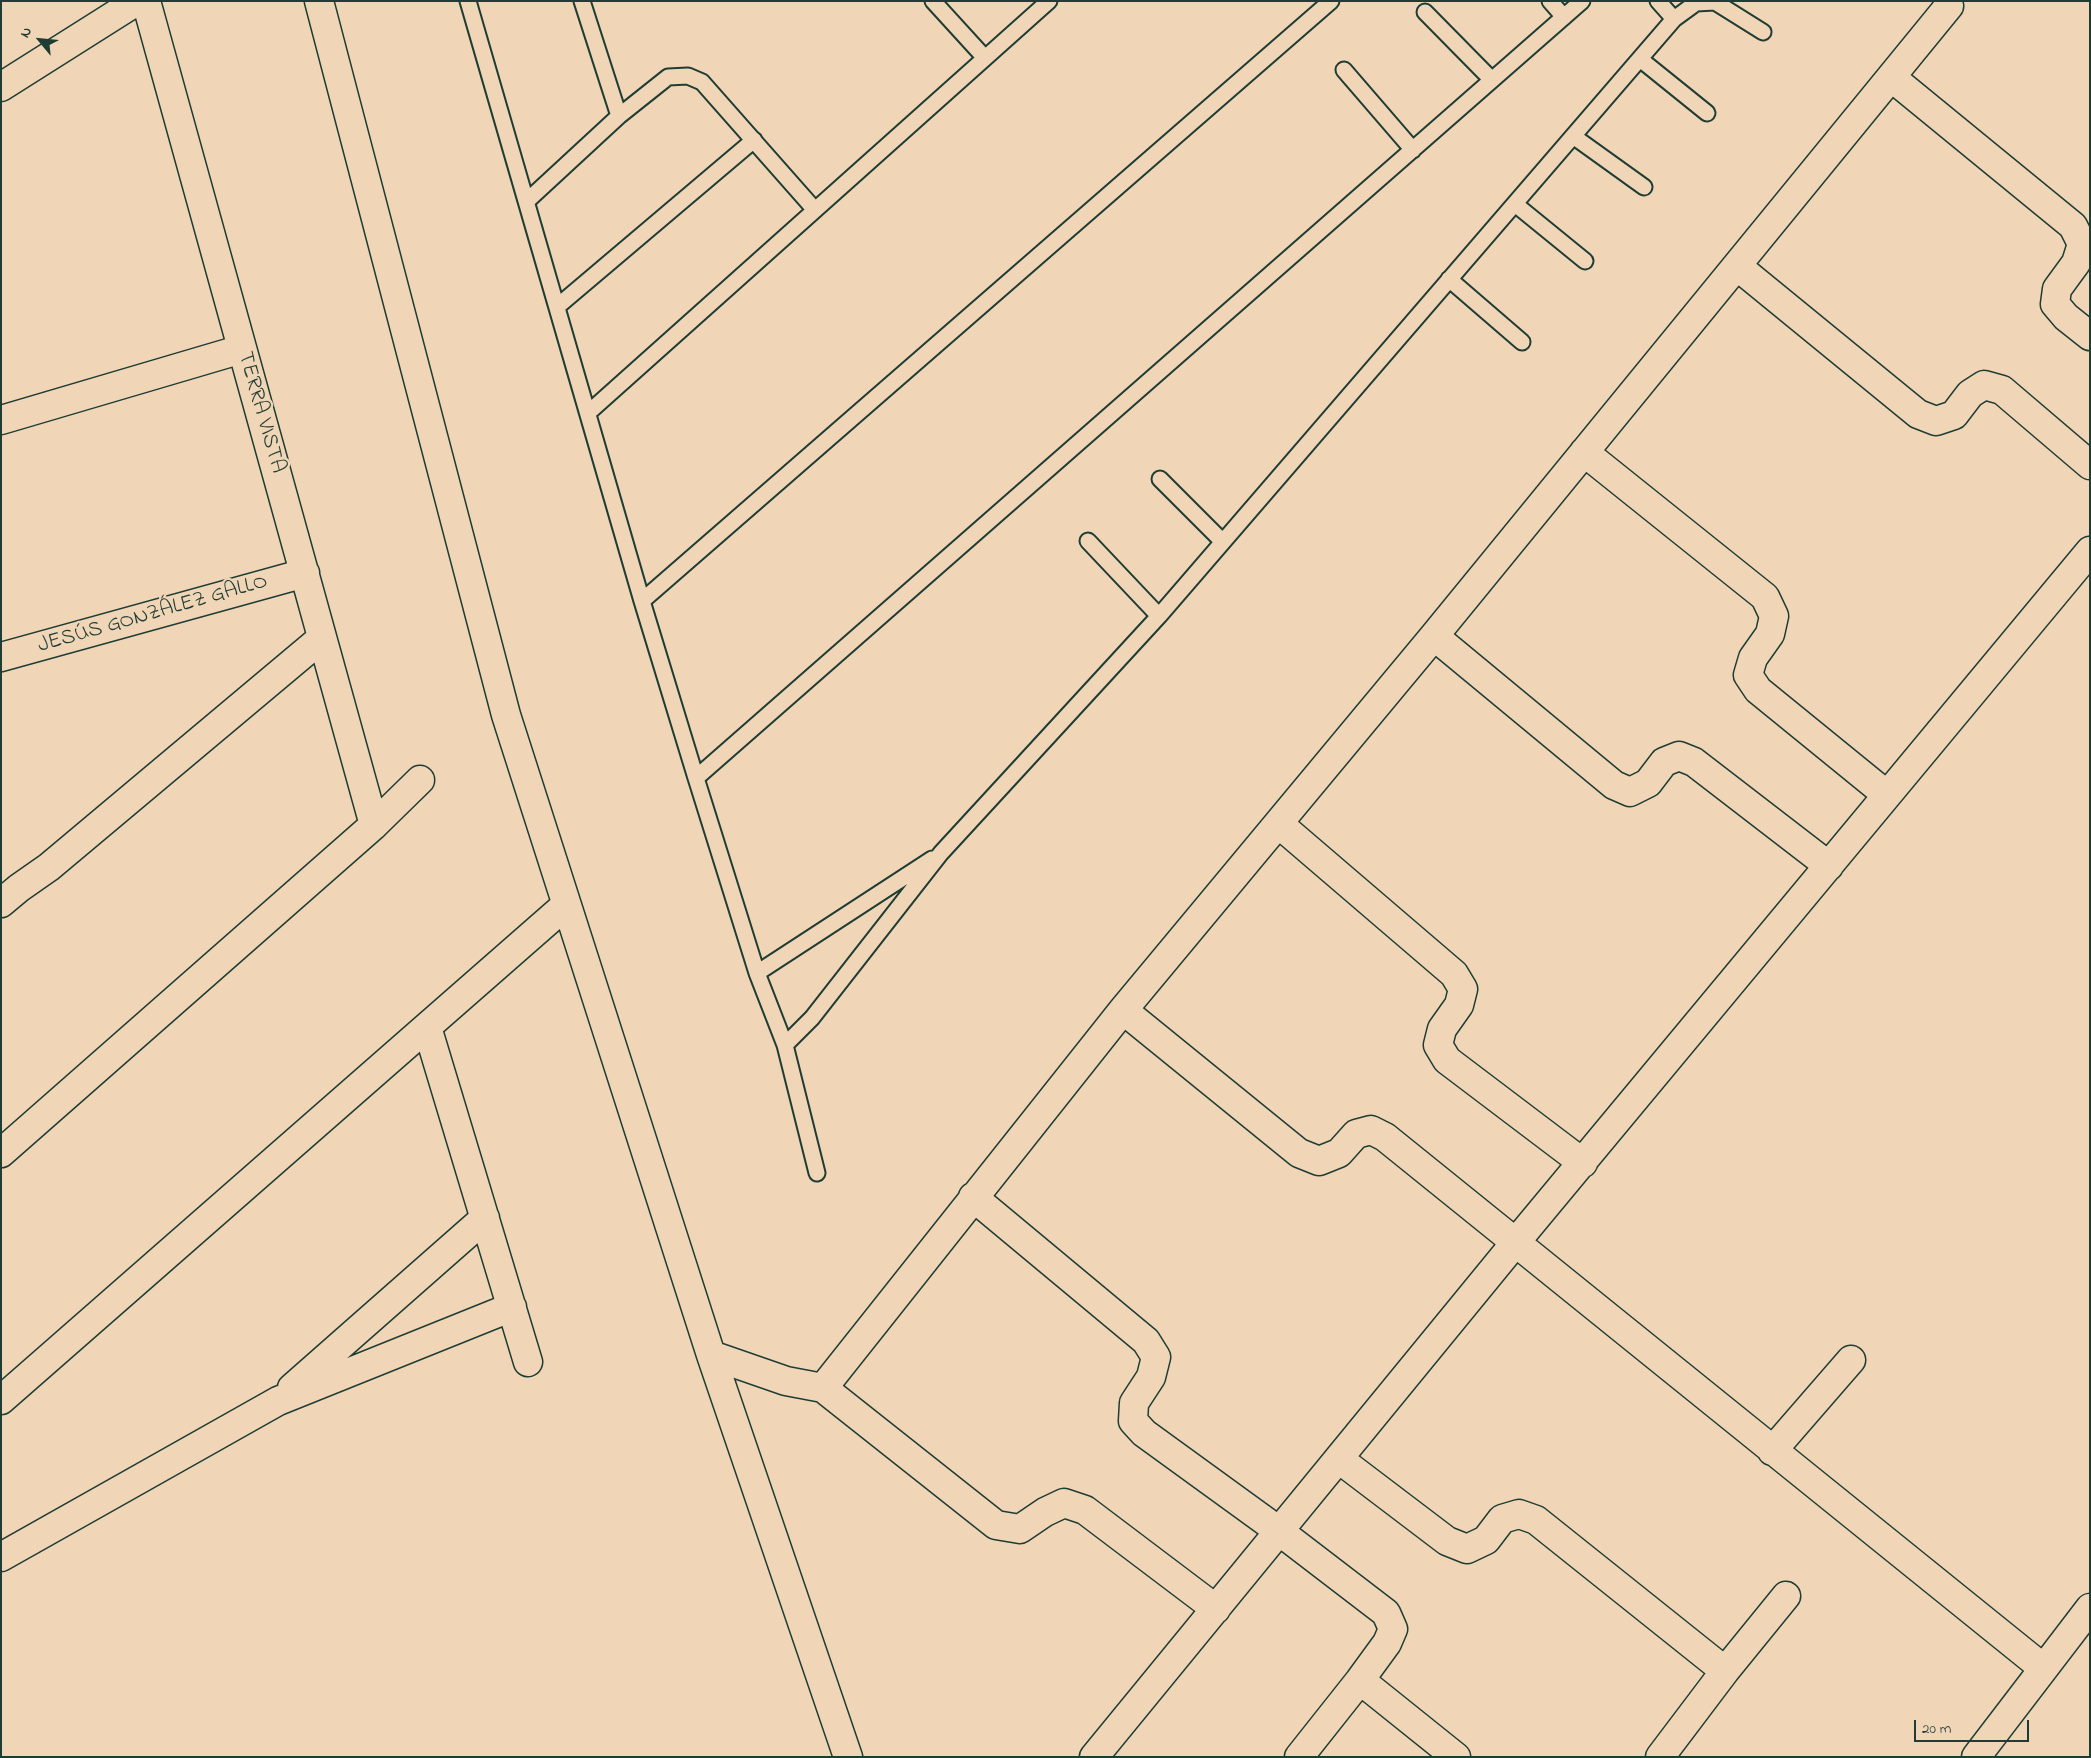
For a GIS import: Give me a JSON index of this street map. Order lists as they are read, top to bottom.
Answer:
{
  "streets": {
    "street": ["TERRA VISTA", "JESÚS GONZÁLEZ GALLO"]
  },
  "crossings": [
    ["TERRA VISTA", "JESÚS GONZÁLEZ GALLO"]
  ],
  "scale_bar": "20 m",
  "north": "top left"
}
